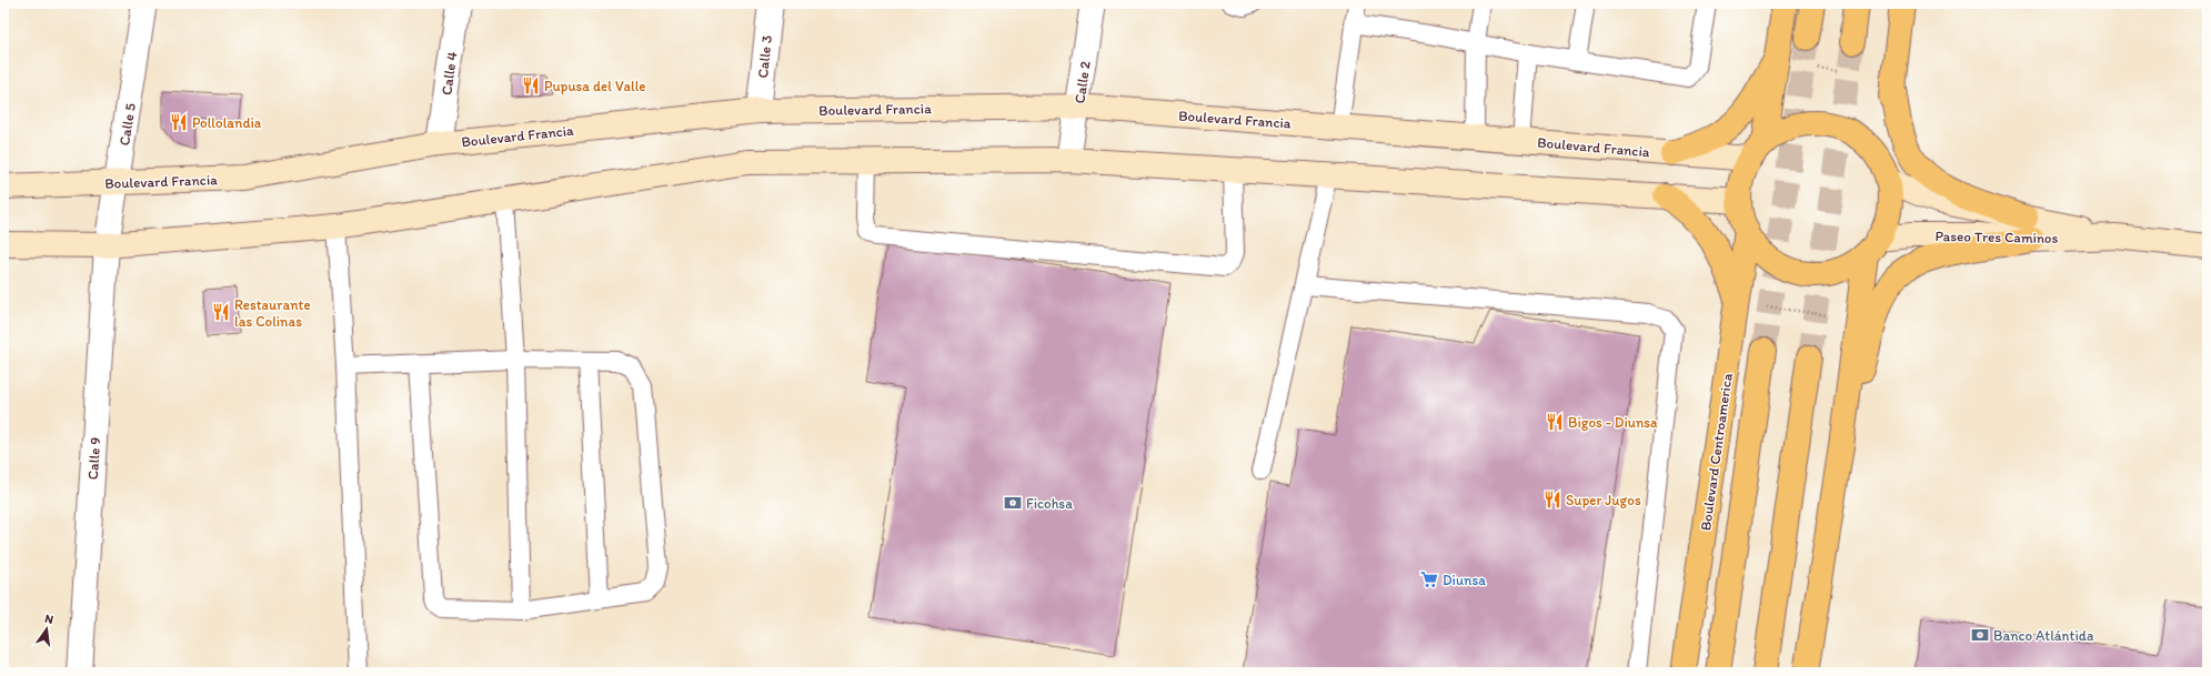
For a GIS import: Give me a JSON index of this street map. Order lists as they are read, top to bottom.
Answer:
{
  "streets": {
    "main road": ["Boulevard Centroamerica"],
    "street": [
      "Calle 3",
      "Calle 4",
      "Calle 2",
      "Boulevard Francia",
      "Calle 5",
      "Paseo Tres Caminos",
      "Calle 9"
    ]
  },
  "crossings": [
    ["Calle 3", "Boulevard Francia"],
    ["Calle 4", "Boulevard Francia"],
    ["Calle 2", "Boulevard Francia"],
    ["Boulevard Francia", "Calle 5"],
    ["Boulevard Francia", "Paseo Tres Caminos"],
    ["Boulevard Francia", "Boulevard Centroamerica"],
    ["Calle 5", "Calle 9"],
    ["Paseo Tres Caminos", "Boulevard Centroamerica"]
  ],
  "places": {
    "restaurant": [
      "Pupusa del Valle",
      "Pollolandia",
      "Restaurante las Colinas",
      "Bigos - Diunsa",
      "Super Jugos"
    ],
    "bank": ["Ficohsa", "Banco Atlántida"],
    "supermarket": ["Diunsa"]
  },
  "north": "top"
}
